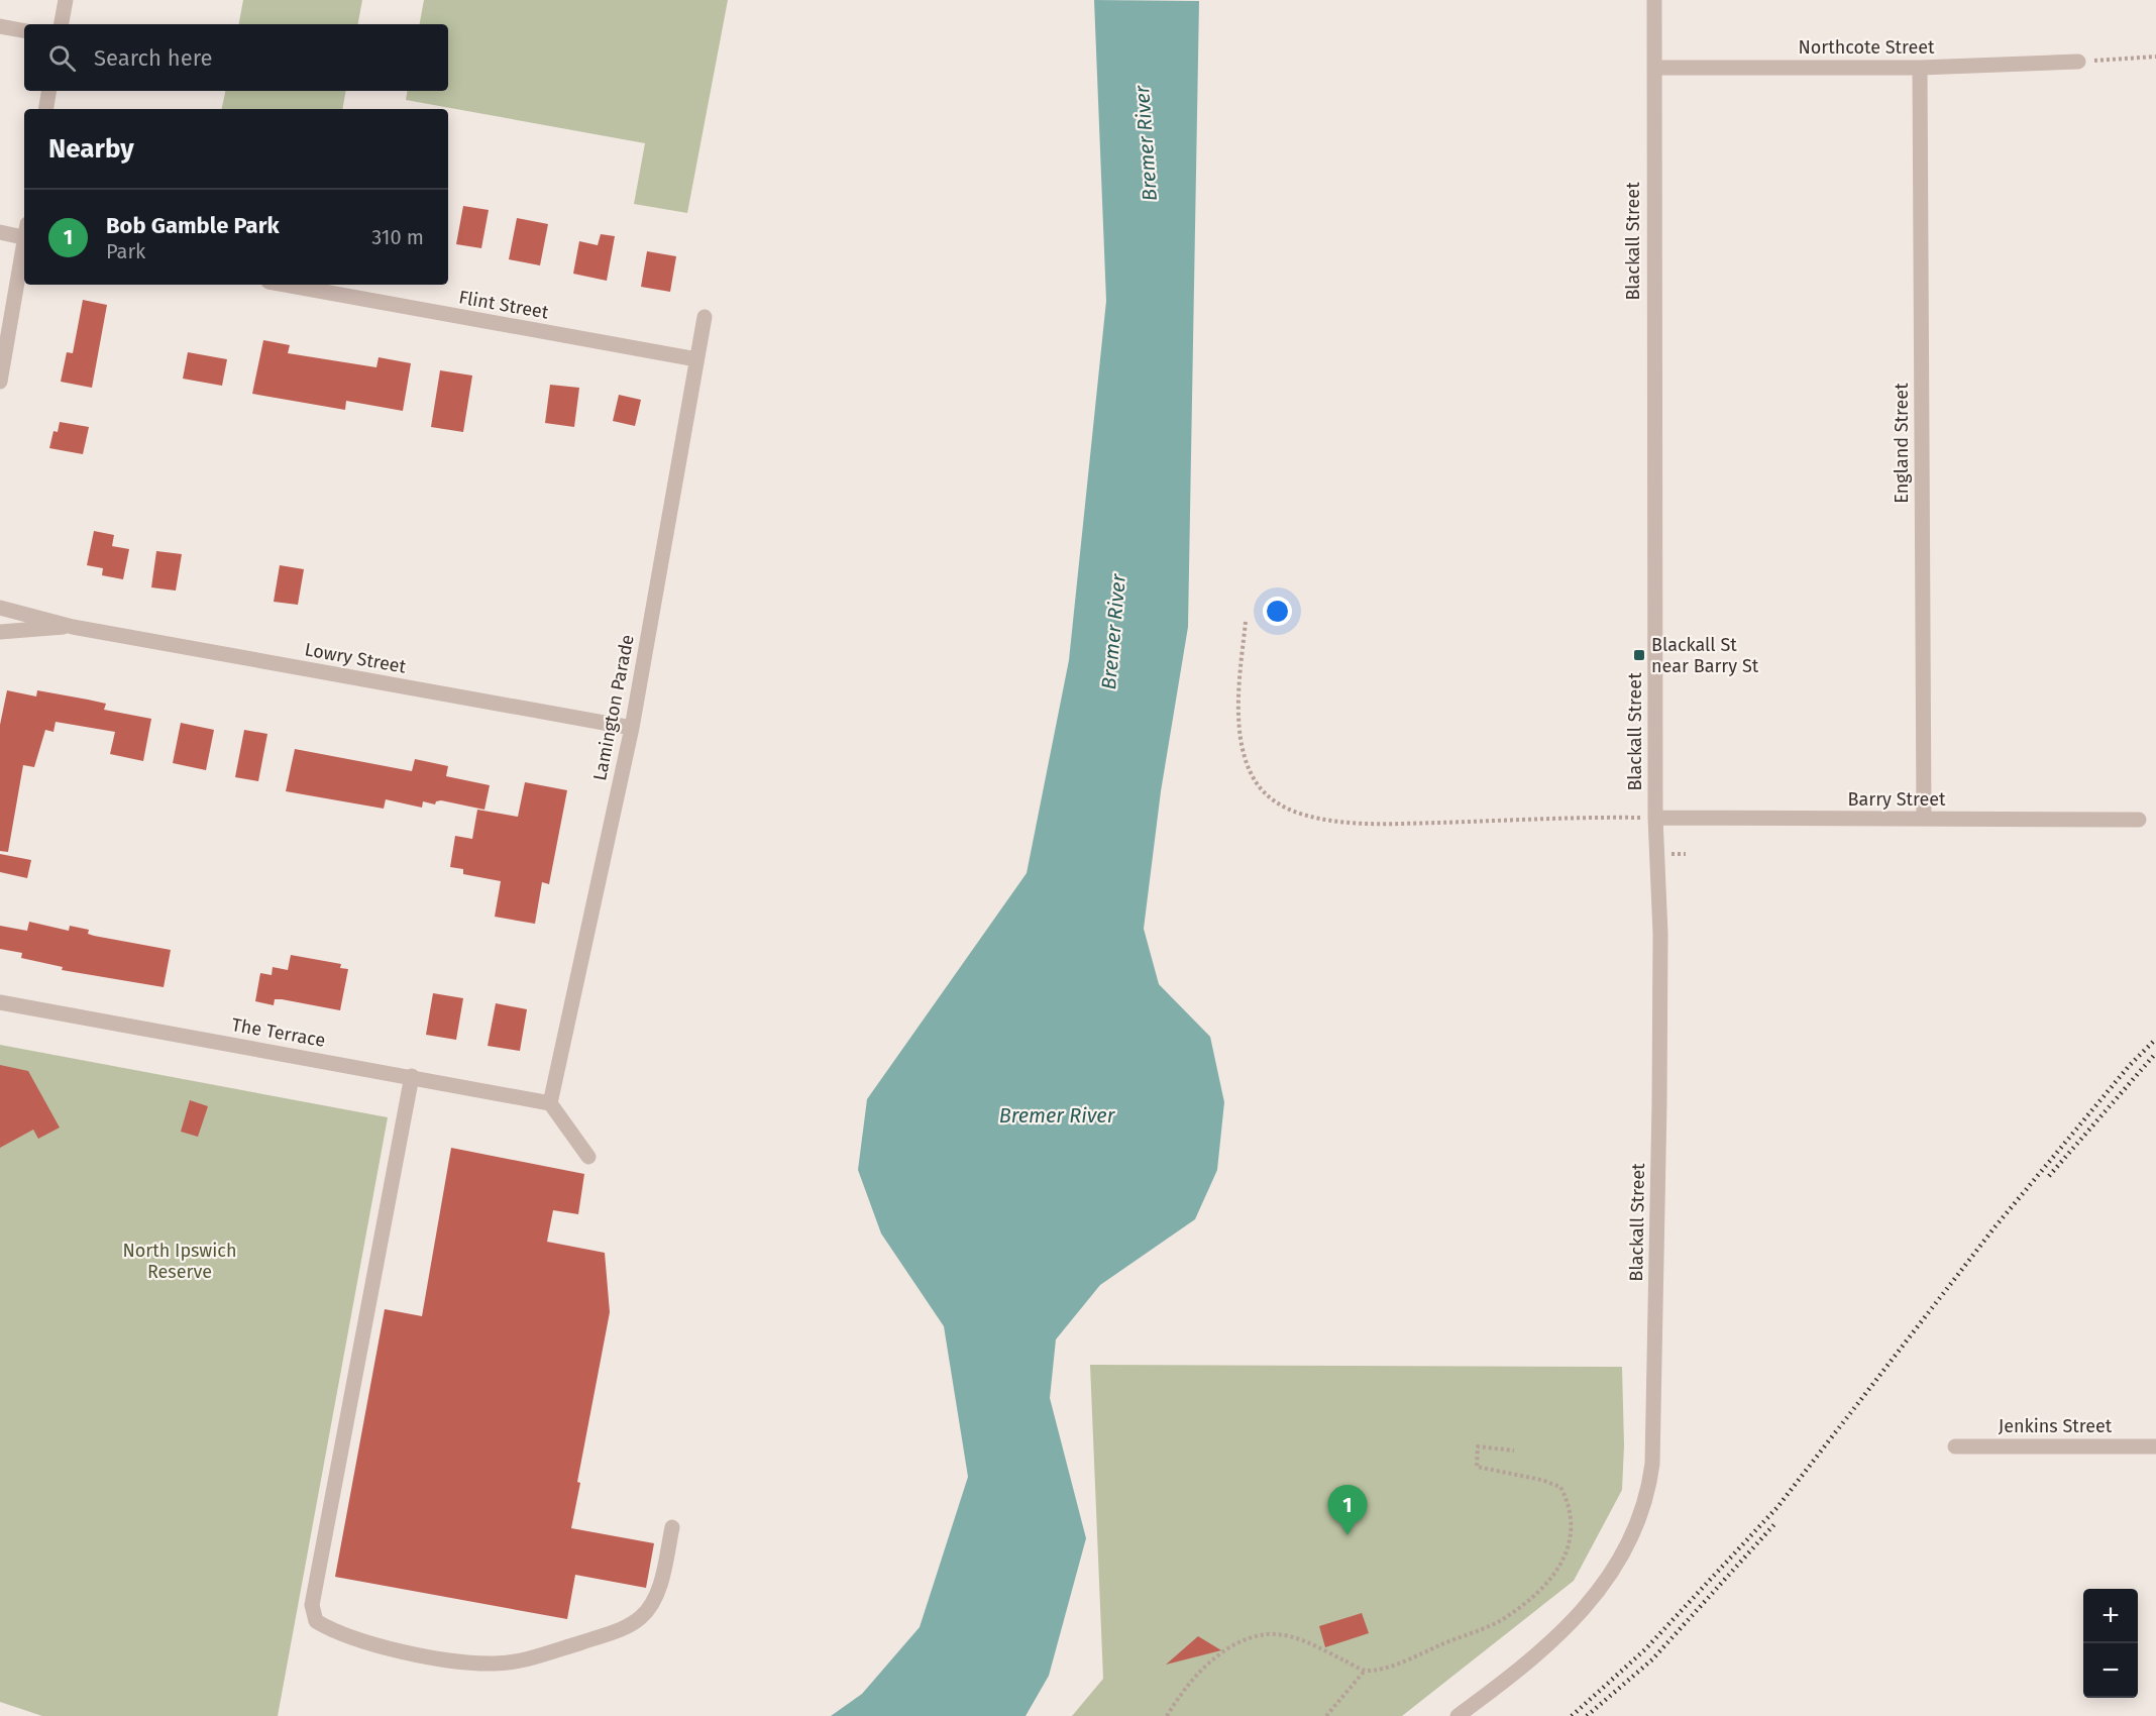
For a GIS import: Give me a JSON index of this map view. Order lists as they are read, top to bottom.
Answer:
{
  "streets": {
    "street": [
      "Northcote Street",
      "Blackall Street",
      "Flint Street",
      "England Street",
      "Lowry Street",
      "Lamington Parade",
      "Barry Street",
      "The Terrace",
      "Jenkins Street"
    ]
  },
  "crossings": [
    ["Northcote Street", "Blackall Street"],
    ["Northcote Street", "England Street"],
    ["Blackall Street", "Barry Street"],
    ["Flint Street", "Lamington Parade"],
    ["England Street", "Barry Street"],
    ["Lowry Street", "Lamington Parade"],
    ["Lamington Parade", "The Terrace"]
  ],
  "water": ["Bremer River"],
  "parks": ["North Ipswich Reserve"],
  "places": {
    "transit": ["Blackall St near Barry St"]
  },
  "page": {
    "search": "Search here",
    "heading": "Nearby",
    "list": [
      {
        "mark": "1",
        "name": "Bob Gamble Park",
        "note": "Park",
        "value": "310 m"
      }
    ],
    "pins": "1",
    "map_buttons": ["+", "−"]
  }
}
